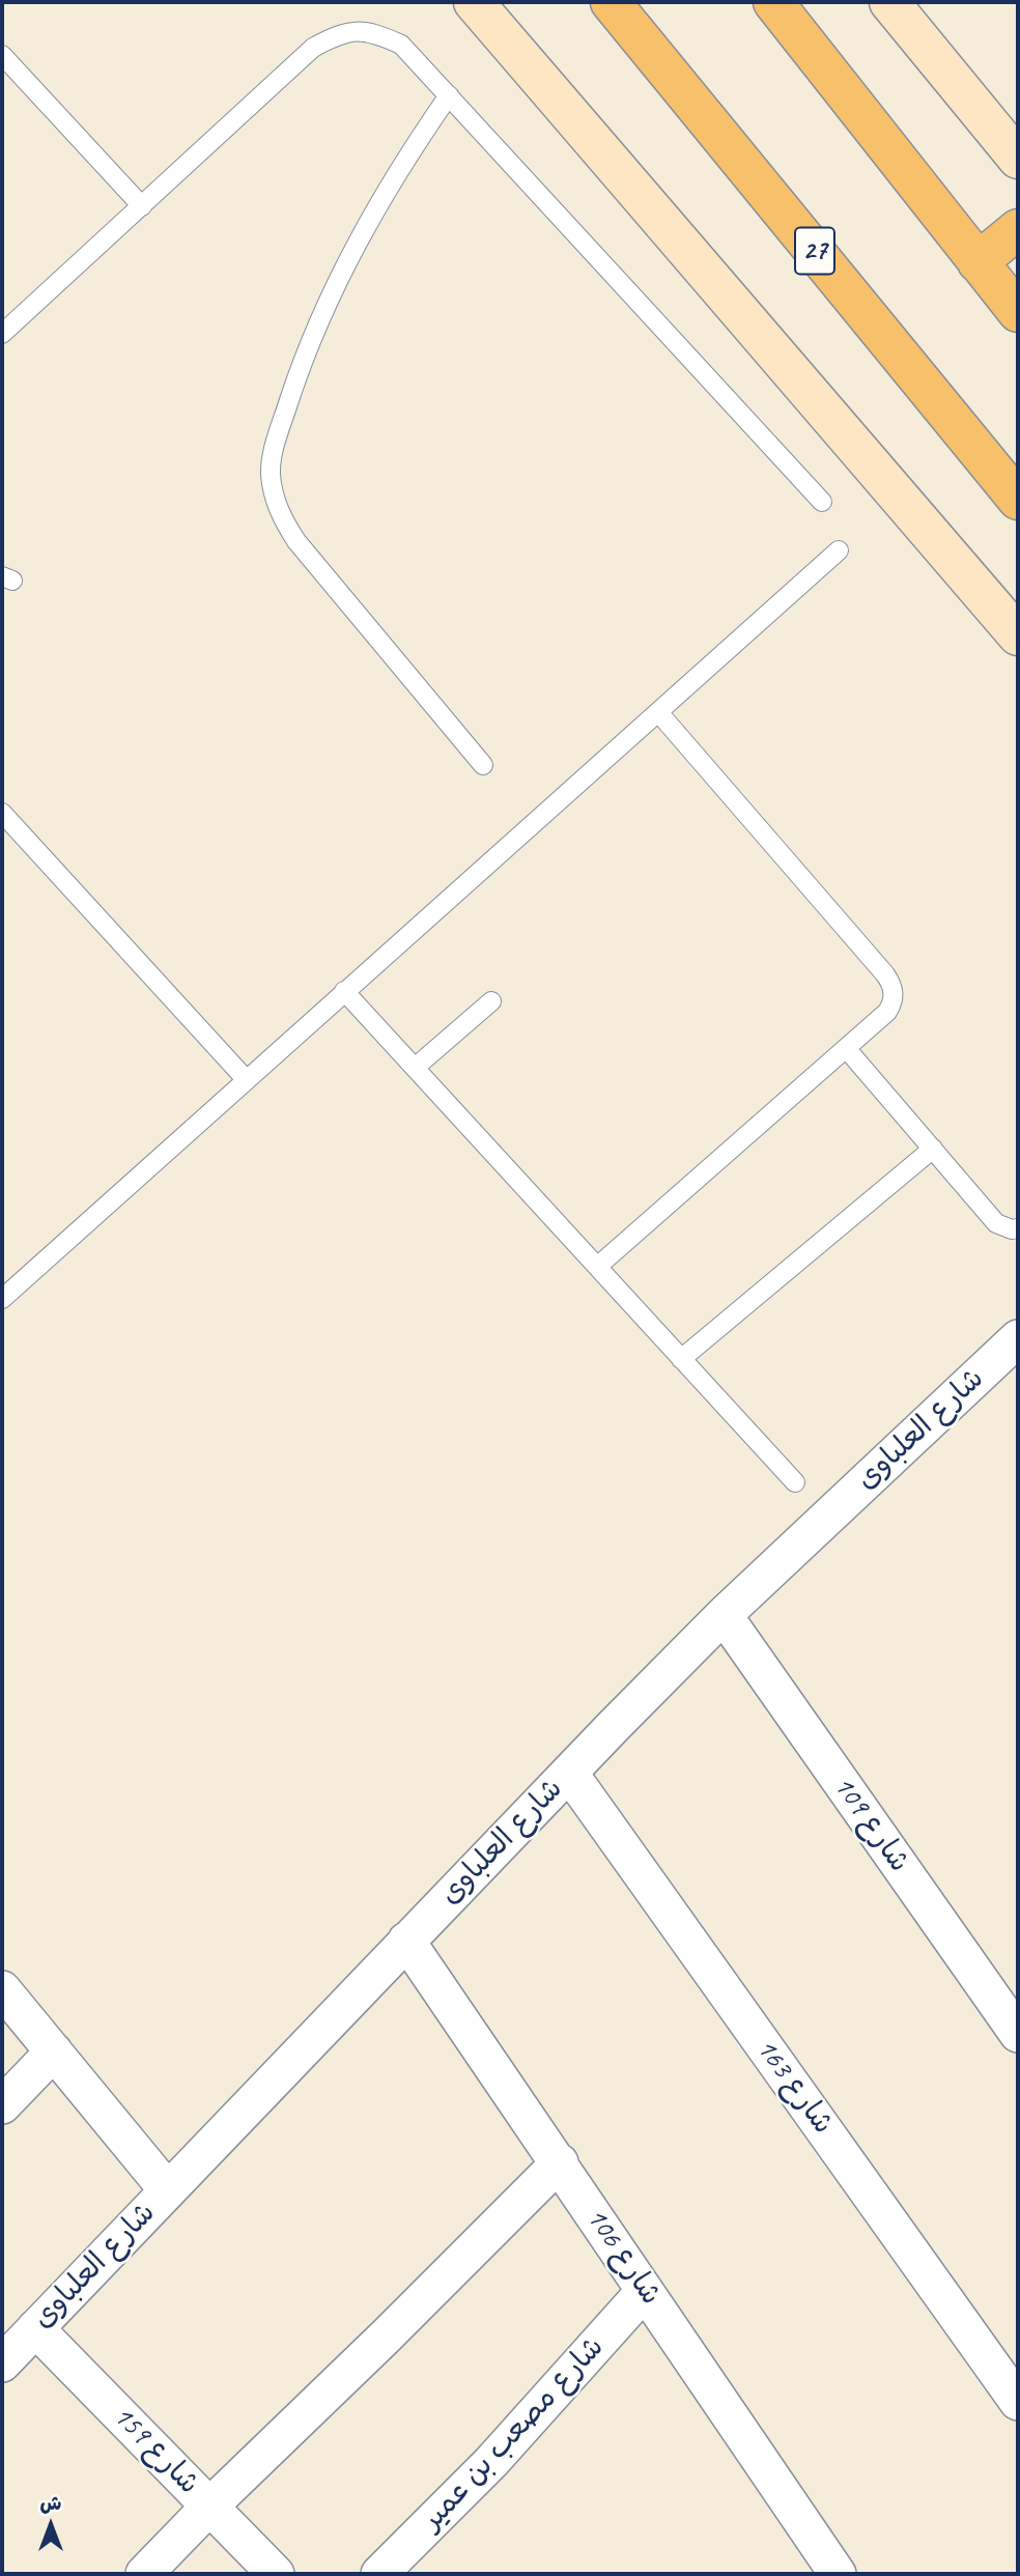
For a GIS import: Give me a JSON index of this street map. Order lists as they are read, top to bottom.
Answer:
{
  "streets": {
    "highway": ["27"],
    "street": [
      "شارع العلباوى",
      "شارع 109",
      "شارع 163",
      "شارع 106",
      "شارع مصعب بن عمير",
      "شارع 159"
    ]
  },
  "crossings": [
    ["شارع العلباوى", "شارع 109"],
    ["شارع العلباوى", "شارع 163"],
    ["شارع العلباوى", "شارع 106"],
    ["شارع العلباوى", "شارع 159"],
    ["شارع 106", "شارع مصعب بن عمير"]
  ],
  "north": "top"
}
